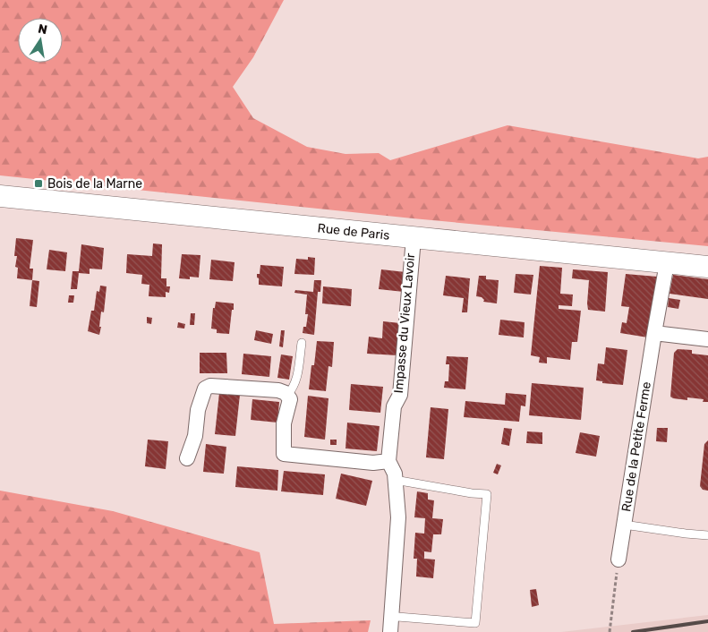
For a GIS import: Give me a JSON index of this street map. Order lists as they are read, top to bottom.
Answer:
{
  "streets": {
    "main road": ["Rue de Paris"],
    "street": ["Impasse du Vieux Lavoir", "Rue de la Petite Ferme"]
  },
  "crossings": [
    ["Rue de Paris", "Impasse du Vieux Lavoir"],
    ["Rue de Paris", "Rue de la Petite Ferme"]
  ],
  "places": {
    "transit": ["Bois de la Marne"]
  },
  "north": "top"
}
